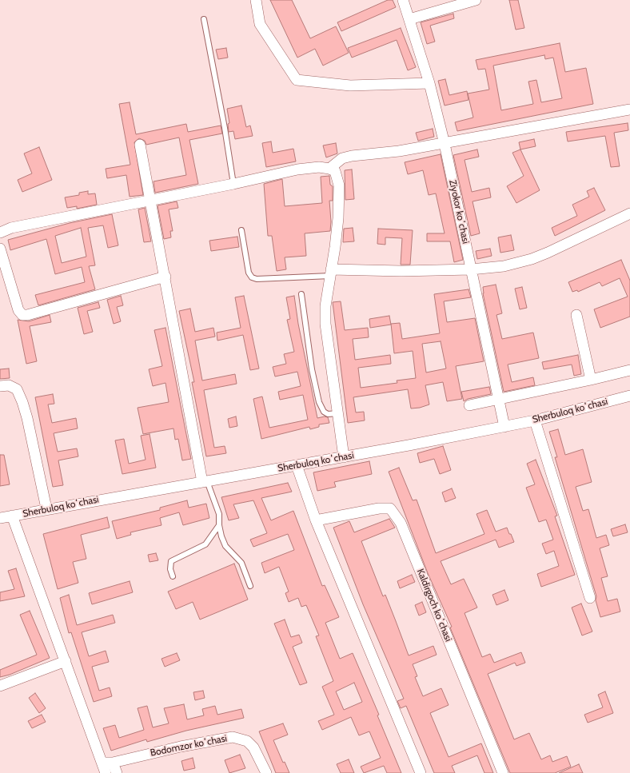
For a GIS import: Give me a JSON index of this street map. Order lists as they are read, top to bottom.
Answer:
{
  "streets": {
    "street": [
      "Ziyokor koʻchasi",
      "Sherbuloq koʻchasi",
      "Kaldirgoch koʻchasi",
      "Bodomzor koʻchasi"
    ]
  },
  "crossings": [
    ["Ziyokor koʻchasi", "Sherbuloq koʻchasi"]
  ]
}
